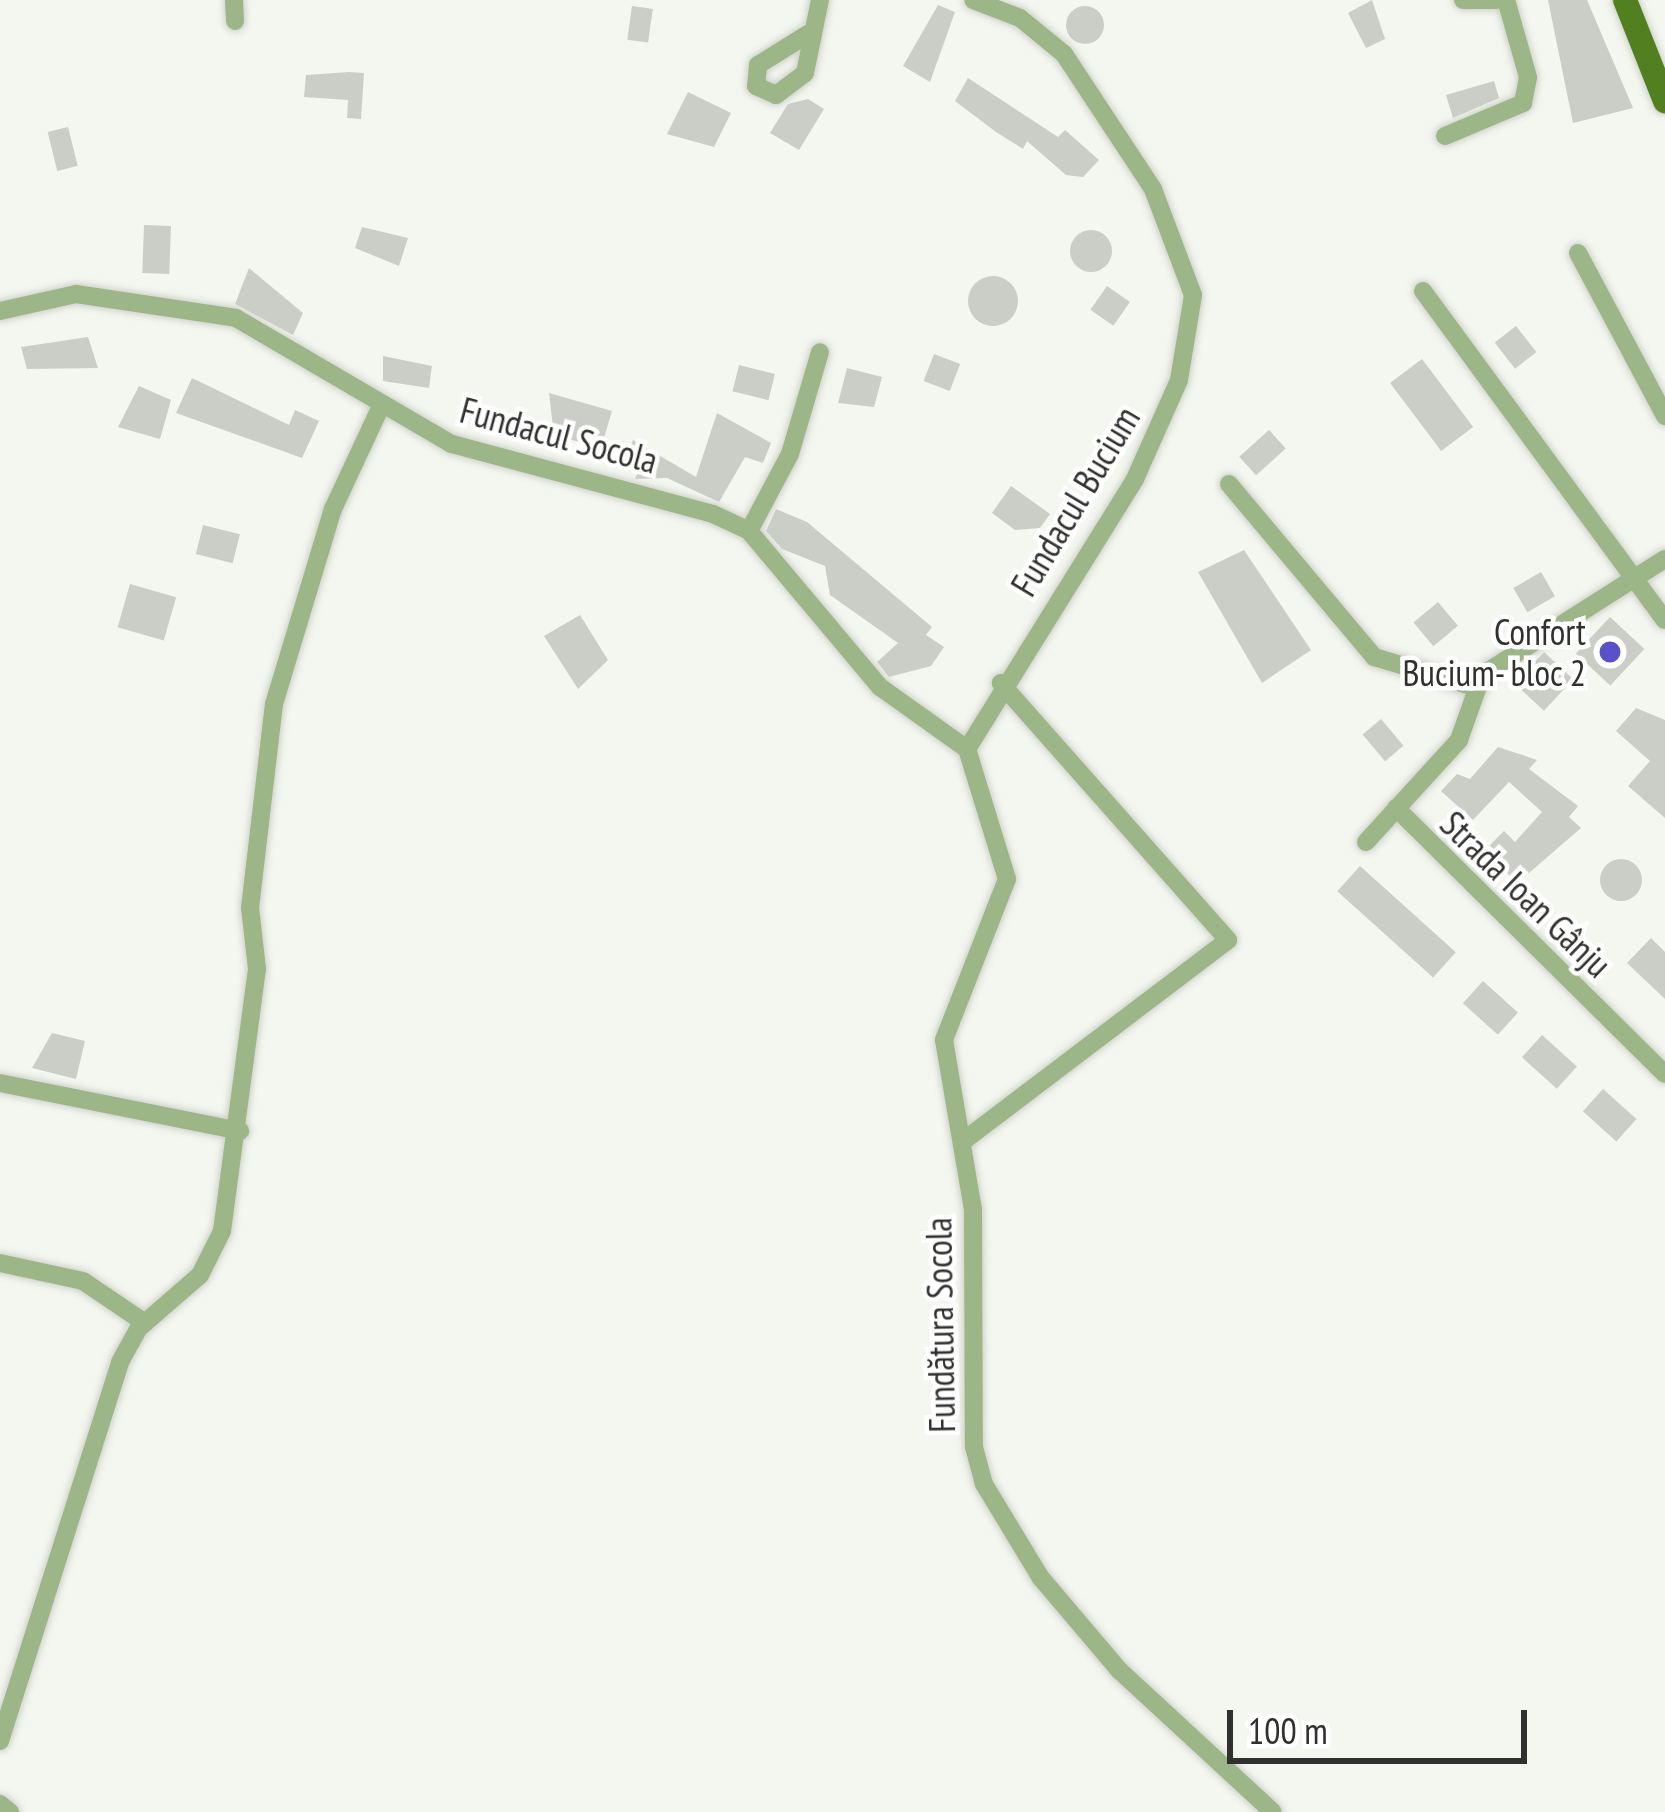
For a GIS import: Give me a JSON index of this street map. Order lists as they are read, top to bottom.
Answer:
{
  "streets": {
    "street": [
      "Fundacul Socola",
      "Fundacul Bucium",
      "Strada Ioan Gânju",
      "Fundătura Socola"
    ]
  },
  "crossings": [
    ["Fundacul Socola", "Fundacul Bucium"],
    ["Fundacul Socola", "Fundătura Socola"],
    ["Fundacul Bucium", "Fundătura Socola"]
  ],
  "places": ["Confort Bucium- bloc 2"],
  "scale_bar": "100 m"
}
